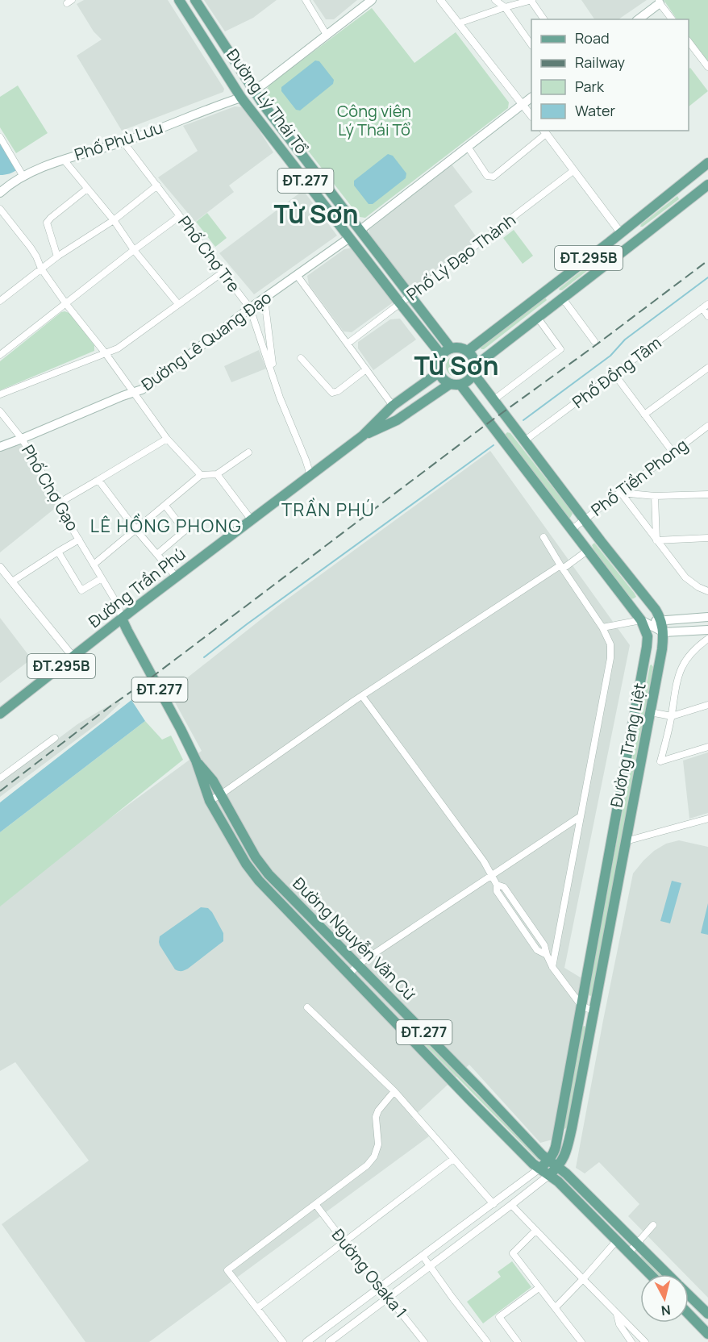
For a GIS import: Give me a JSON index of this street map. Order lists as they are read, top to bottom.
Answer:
{
  "streets": {
    "main road": [
      "Đường Lý Thái Tổ",
      "Phố Phù Lưu",
      "ĐT.277",
      "ĐT.295B",
      "Đường Lê Quang Đạo",
      "Đường Trần Phú",
      "Đường Trang Liệt",
      "Đường Nguyễn Văn Cừ"
    ],
    "street": [
      "Phố Chợ Tre",
      "Phố Lý Đạo Thành",
      "Phố Đồng Tâm",
      "Phố Tiền Phong",
      "Phố Chợ Gạo",
      "Đường Osaka 1"
    ]
  },
  "crossings": [
    ["Đường Lý Thái Tổ", "Phố Phù Lưu"],
    ["Đường Lý Thái Tổ", "Phố Lý Đạo Thành"],
    ["Đường Lý Thái Tổ", "ĐT.295B"],
    ["Đường Lý Thái Tổ", "Đường Lê Quang Đạo"],
    ["Đường Lý Thái Tổ", "Đường Trần Phú"],
    ["Đường Lý Thái Tổ", "Đường Trang Liệt"],
    ["Phố Phù Lưu", "Phố Chợ Tre"],
    ["Phố Chợ Tre", "Đường Lê Quang Đạo"],
    ["Phố Chợ Tre", "Đường Trần Phú"],
    ["ĐT.295B", "Đường Trần Phú"],
    ["ĐT.295B", "Đường Trang Liệt"],
    ["Đường Lê Quang Đạo", "Phố Chợ Gạo"],
    ["Phố Đồng Tâm", "Đường Trang Liệt"],
    ["Phố Tiền Phong", "Đường Trang Liệt"],
    ["Phố Chợ Gạo", "Đường Trần Phú"],
    ["Phố Chợ Gạo", "Đường Nguyễn Văn Cừ"],
    ["Đường Trần Phú", "Đường Trang Liệt"],
    ["Đường Trần Phú", "Đường Nguyễn Văn Cừ"],
    ["Đường Trang Liệt", "Đường Nguyễn Văn Cừ"]
  ],
  "districts": [
    "Từ Sơn",
    "Từ Sơn",
    "TRẦN PHÚ",
    "LÊ HỒNG PHONG"
  ],
  "parks": ["Công viên Lý Thái Tổ"],
  "legend": [
    "Road",
    "Railway",
    "Park",
    "Water"
  ],
  "north": "bottom"
}
